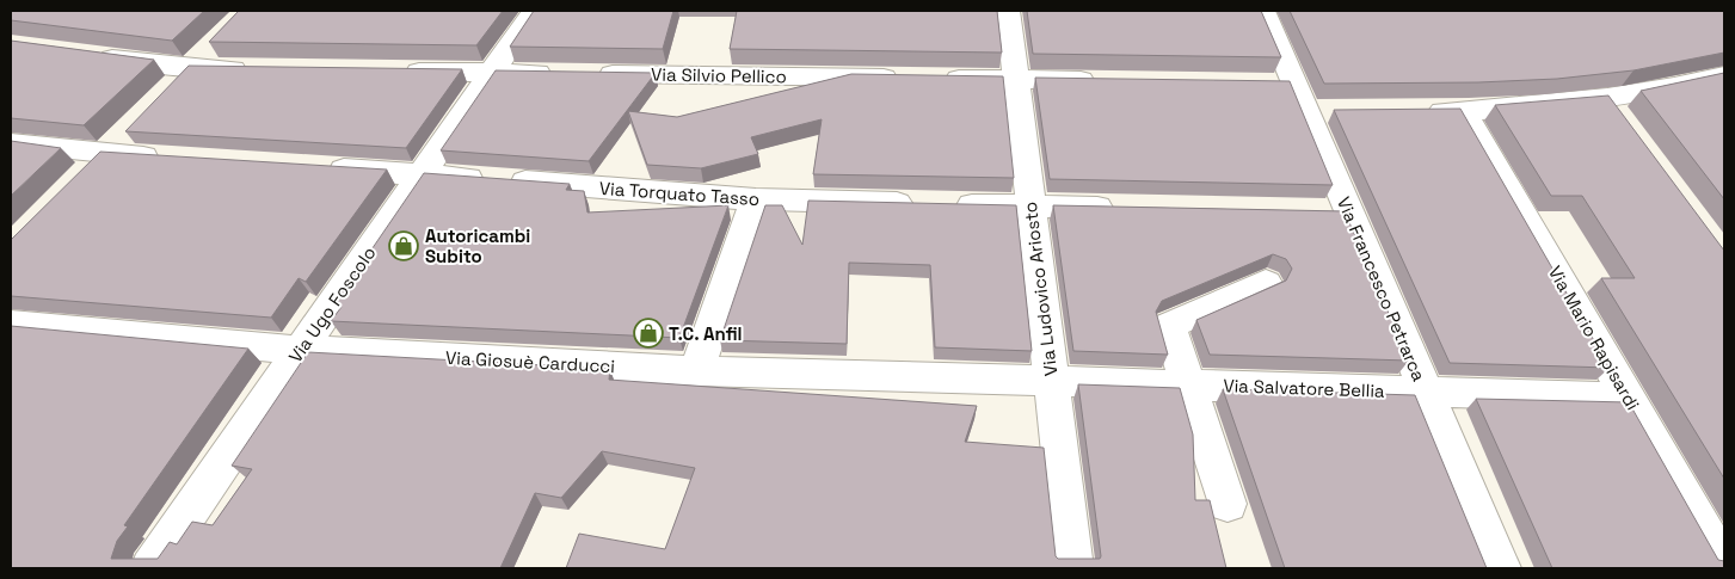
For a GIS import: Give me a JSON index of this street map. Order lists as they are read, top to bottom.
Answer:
{
  "streets": {
    "street": [
      "Via Silvio Pellico",
      "Via Torquato Tasso",
      "Via Ludovico Ariosto",
      "Via Francesco Petrarca",
      "Via Ugo Foscolo",
      "Via Mario Rapisardi",
      "Via Giosuè Carducci",
      "Via Salvatore Bellia"
    ]
  },
  "crossings": [
    ["Via Silvio Pellico", "Via Ludovico Ariosto"],
    ["Via Silvio Pellico", "Via Ugo Foscolo"],
    ["Via Torquato Tasso", "Via Ludovico Ariosto"],
    ["Via Torquato Tasso", "Via Ugo Foscolo"],
    ["Via Ludovico Ariosto", "Via Giosuè Carducci"],
    ["Via Ludovico Ariosto", "Via Salvatore Bellia"],
    ["Via Francesco Petrarca", "Via Salvatore Bellia"],
    ["Via Ugo Foscolo", "Via Giosuè Carducci"],
    ["Via Mario Rapisardi", "Via Salvatore Bellia"],
    ["Via Giosuè Carducci", "Via Salvatore Bellia"]
  ],
  "places": {
    "shop": ["Autoricambi Subito", "T.C. Anfil"]
  }
}
